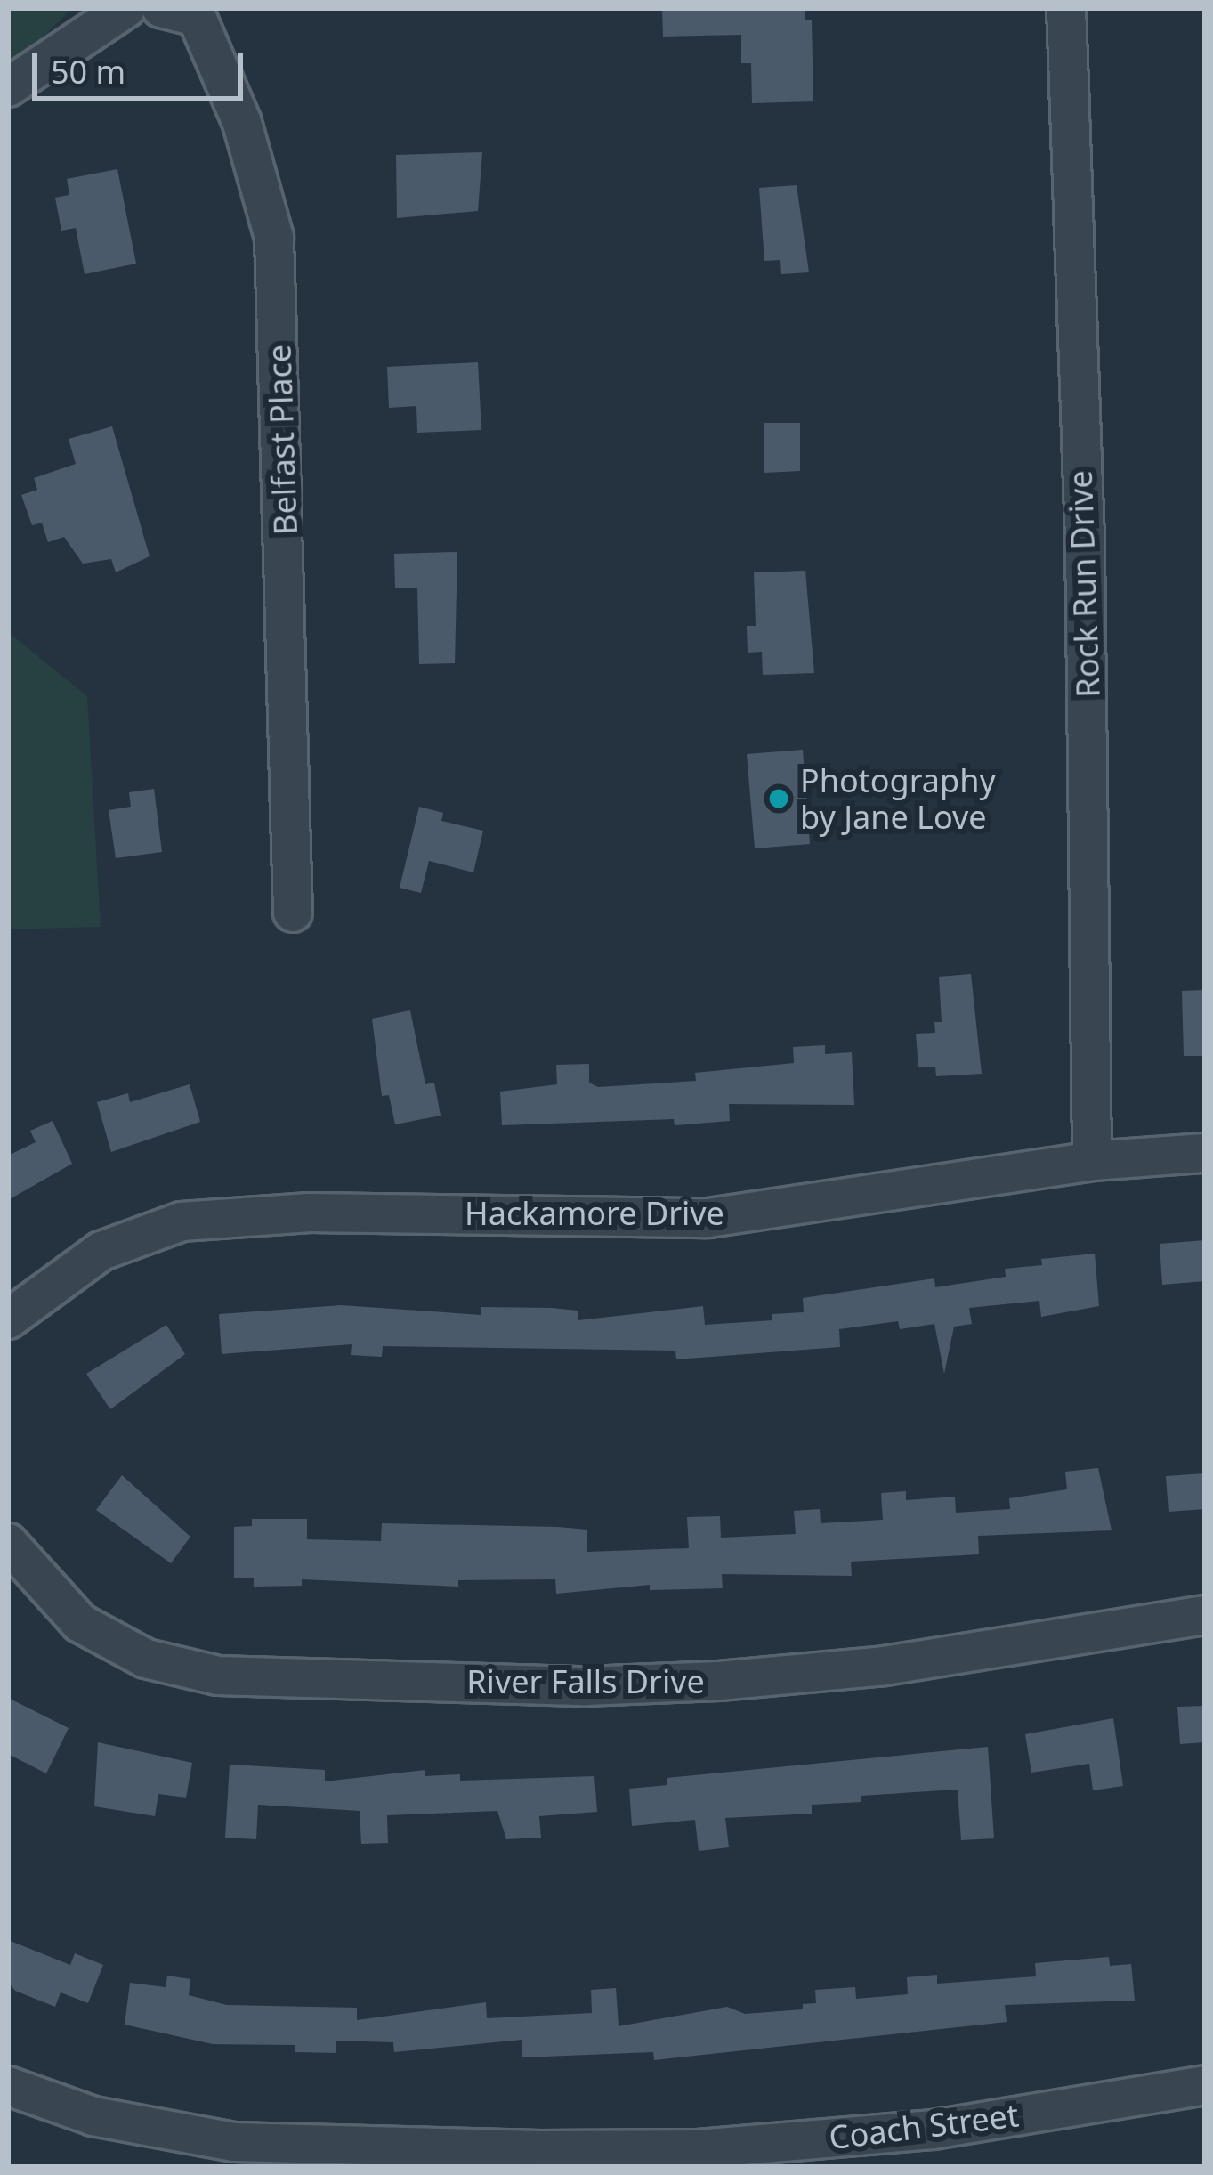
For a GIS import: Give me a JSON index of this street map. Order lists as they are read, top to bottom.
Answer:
{
  "streets": {
    "street": [
      "Belfast Place",
      "Rock Run Drive",
      "Hackamore Drive",
      "River Falls Drive",
      "Coach Street"
    ]
  },
  "crossings": [
    ["Rock Run Drive", "Hackamore Drive"]
  ],
  "places": ["Photography by Jane Love"],
  "scale_bar": "50 m"
}
